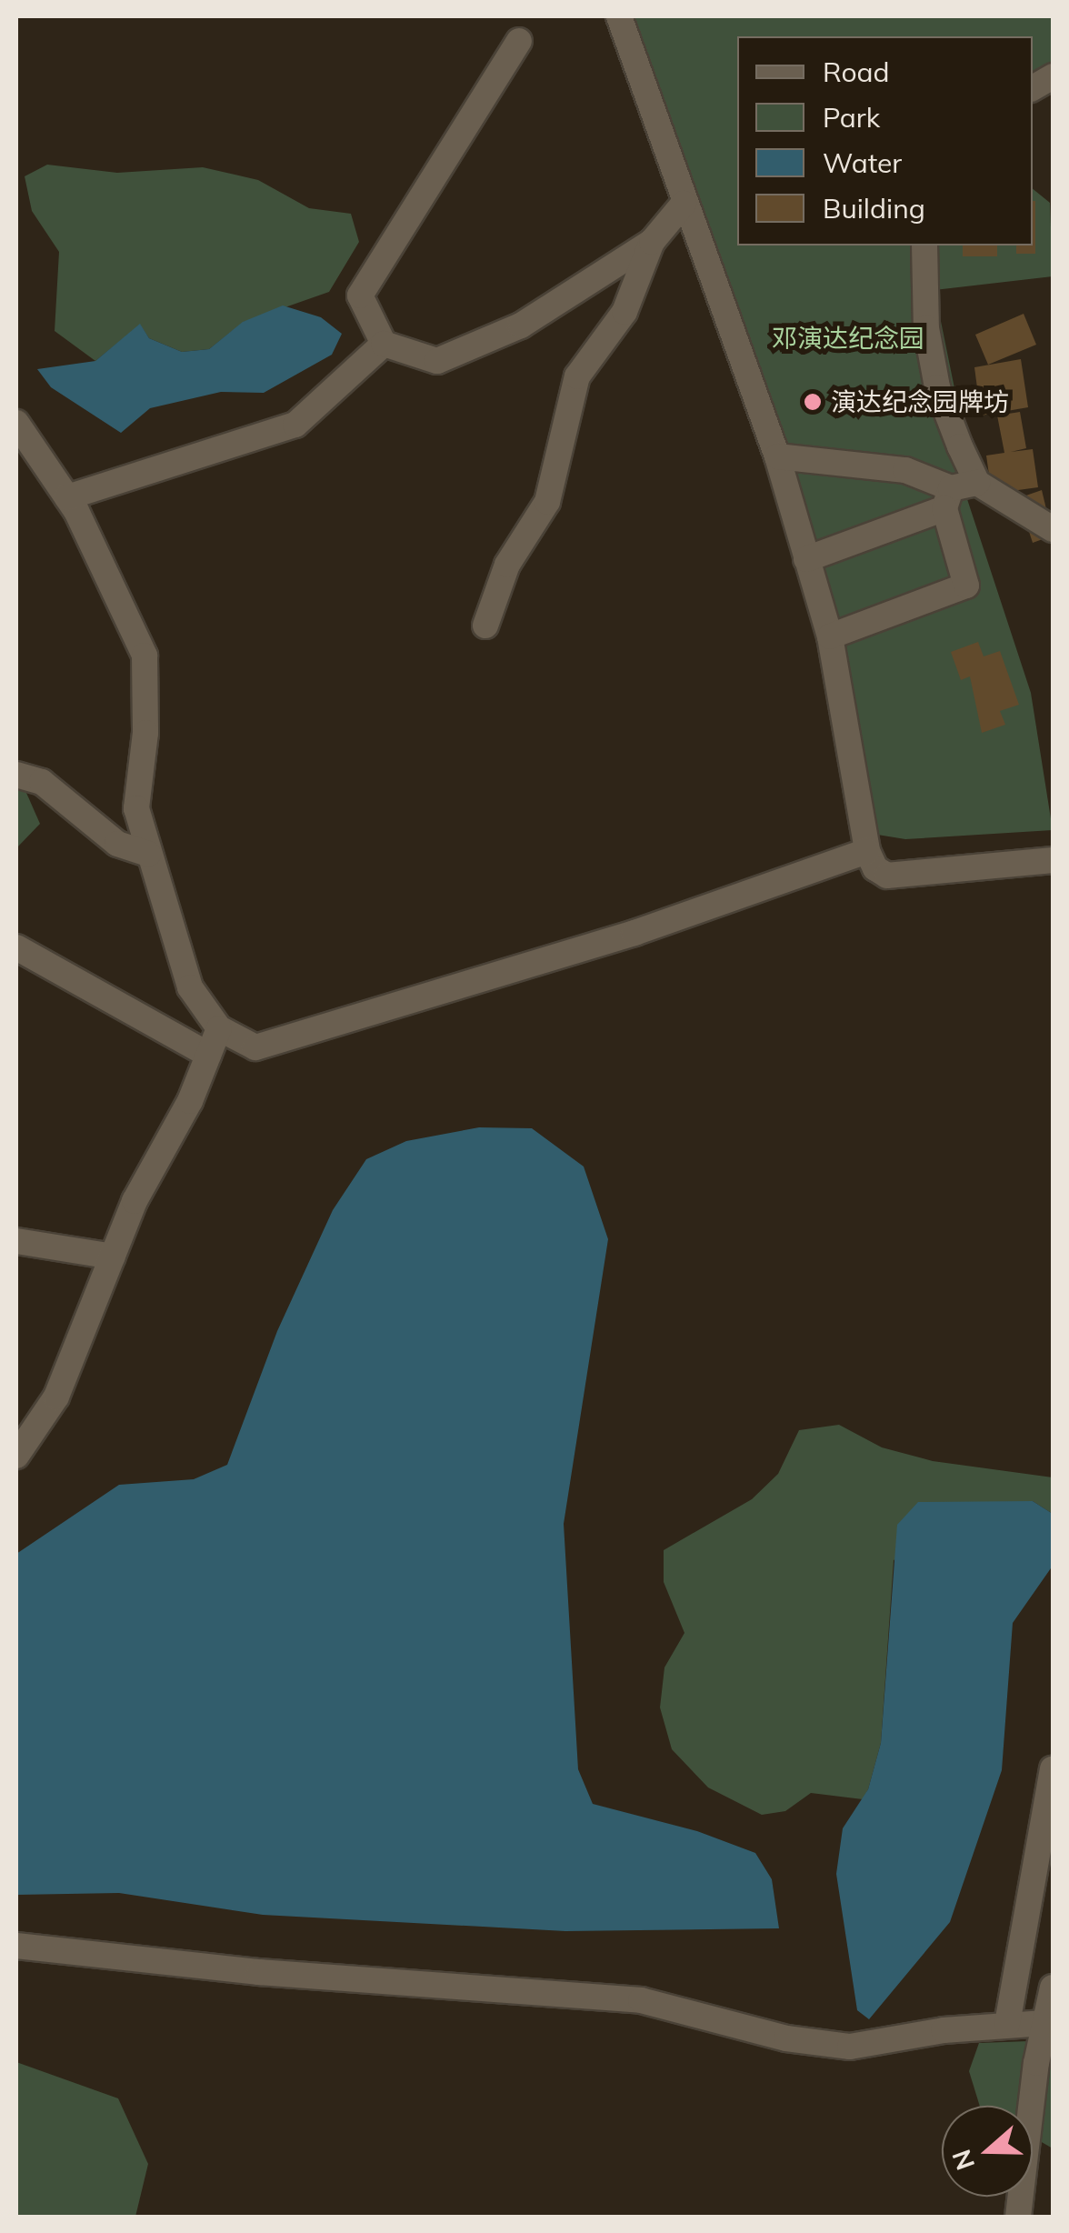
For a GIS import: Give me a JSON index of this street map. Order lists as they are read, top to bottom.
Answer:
{
  "parks": ["邓演达纪念园"],
  "places": ["演达纪念园牌坊"],
  "legend": [
    "Road",
    "Park",
    "Water",
    "Building"
  ],
  "north": "left"
}
